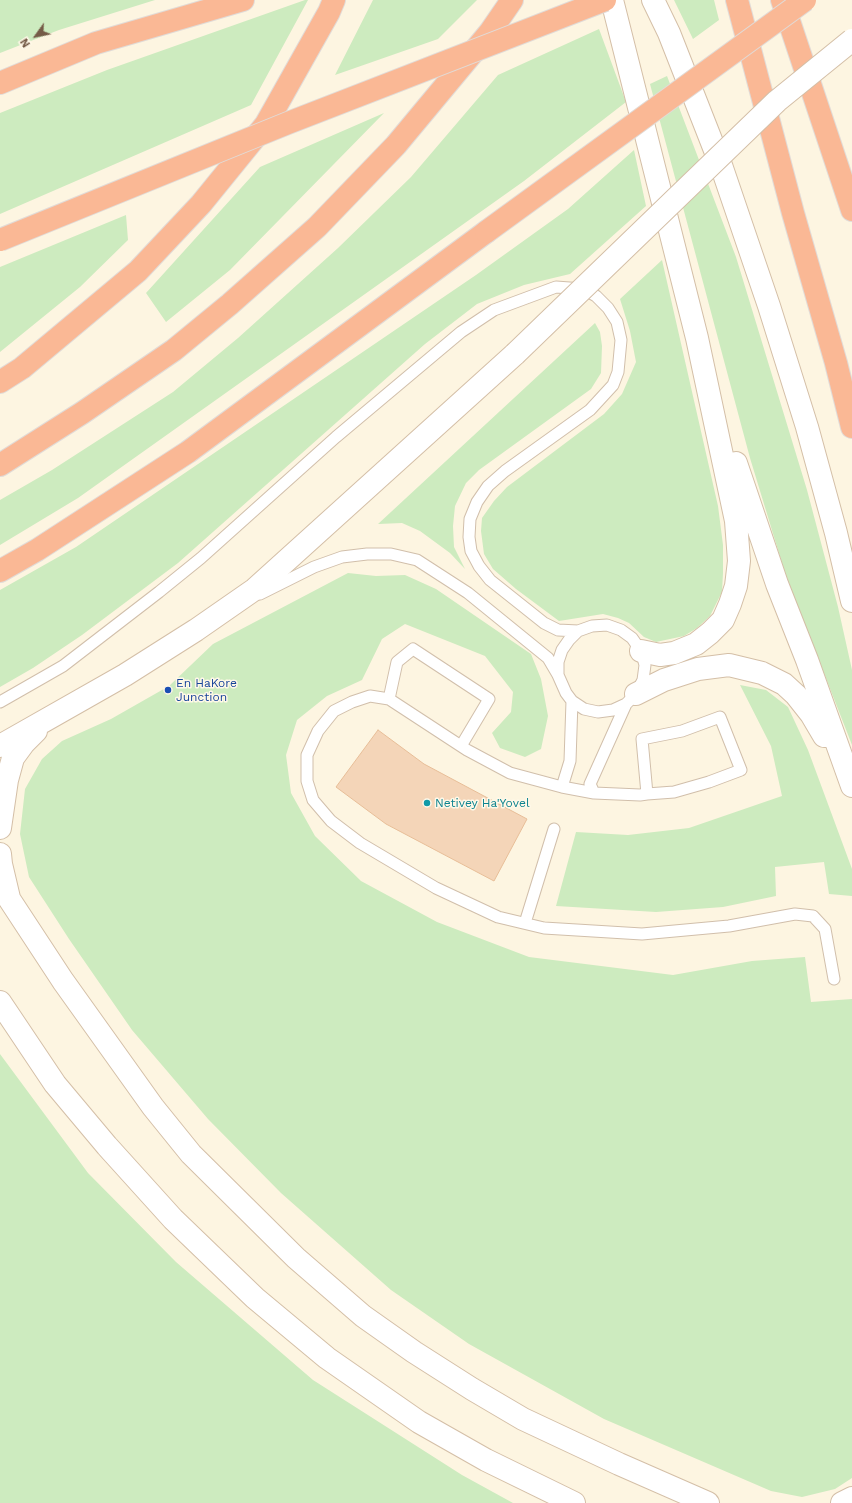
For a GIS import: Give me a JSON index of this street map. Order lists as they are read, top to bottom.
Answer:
{
  "places": ["En HaKore Junction", "Netivey Ha'Yovel"],
  "north": "bottom left"
}
